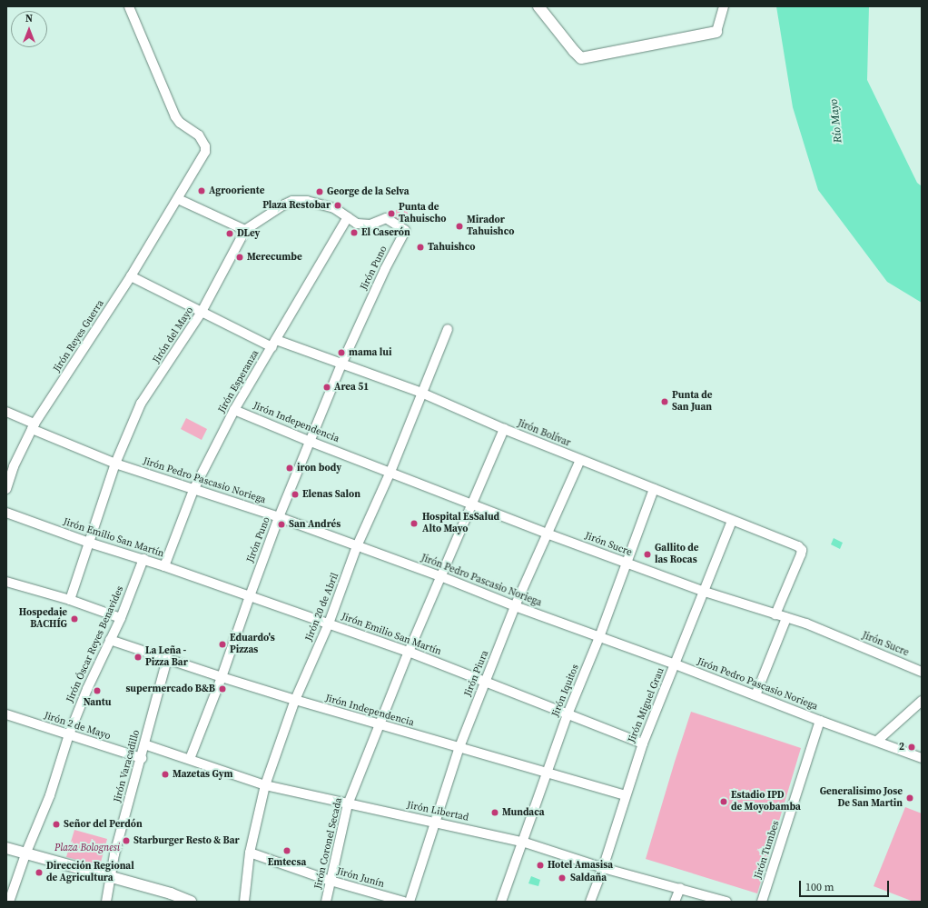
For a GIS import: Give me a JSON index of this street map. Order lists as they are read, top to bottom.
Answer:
{
  "streets": {
    "street": [
      "Jirón Puno",
      "Jirón del Mayo",
      "Jirón Reyes Guerra",
      "Jirón Esperanza",
      "Jirón Independencia",
      "Jirón Bolívar",
      "Jirón Pedro Pascasio Noriega",
      "Jirón Emilio San Martín",
      "Jirón Sucre",
      "Jirón 20 de Abril",
      "Jirón Óscar Reyes Benavides",
      "Jirón Piura",
      "Jirón Iquitos",
      "Jirón Miguel Grau",
      "Jirón 2 de Mayo",
      "Jirón Varacadillo",
      "Jirón Libertad",
      "Jirón Coronel Secada",
      "Jirón Tumbes",
      "Jirón Junín"
    ]
  },
  "crossings": [
    ["Jirón Puno", "Jirón del Mayo"],
    ["Jirón Puno", "Jirón Independencia"],
    ["Jirón Puno", "Jirón Bolívar"],
    ["Jirón Puno", "Jirón Pedro Pascasio Noriega"],
    ["Jirón Puno", "Jirón Emilio San Martín"],
    ["Jirón Puno", "Jirón Libertad"],
    ["Jirón del Mayo", "Jirón Esperanza"],
    ["Jirón del Mayo", "Jirón Bolívar"],
    ["Jirón del Mayo", "Jirón Pedro Pascasio Noriega"],
    ["Jirón del Mayo", "Jirón Emilio San Martín"],
    ["Jirón Reyes Guerra", "Jirón Bolívar"],
    ["Jirón Reyes Guerra", "Jirón Pedro Pascasio Noriega"],
    ["Jirón Esperanza", "Jirón Independencia"],
    ["Jirón Esperanza", "Jirón Bolívar"],
    ["Jirón Esperanza", "Jirón Pedro Pascasio Noriega"],
    ["Jirón Esperanza", "Jirón Emilio San Martín"],
    ["Jirón Independencia", "Jirón Sucre"],
    ["Jirón Independencia", "Jirón 20 de Abril"],
    ["Jirón Independencia", "Jirón Óscar Reyes Benavides"],
    ["Jirón Independencia", "Jirón Piura"],
    ["Jirón Independencia", "Jirón Iquitos"],
    ["Jirón Independencia", "Jirón Miguel Grau"],
    ["Jirón Independencia", "Jirón Varacadillo"],
    ["Jirón Independencia", "Jirón Coronel Secada"],
    ["Jirón Bolívar", "Jirón Sucre"],
    ["Jirón Bolívar", "Jirón 20 de Abril"],
    ["Jirón Bolívar", "Jirón Piura"],
    ["Jirón Bolívar", "Jirón Iquitos"],
    ["Jirón Bolívar", "Jirón Miguel Grau"],
    ["Jirón Bolívar", "Jirón Coronel Secada"],
    ["Jirón Pedro Pascasio Noriega", "Jirón 20 de Abril"],
    ["Jirón Pedro Pascasio Noriega", "Jirón Piura"],
    ["Jirón Pedro Pascasio Noriega", "Jirón Iquitos"],
    ["Jirón Pedro Pascasio Noriega", "Jirón Miguel Grau"],
    ["Jirón Pedro Pascasio Noriega", "Jirón Coronel Secada"],
    ["Jirón Pedro Pascasio Noriega", "Jirón Tumbes"],
    ["Jirón Emilio San Martín", "Jirón 20 de Abril"],
    ["Jirón Emilio San Martín", "Jirón Óscar Reyes Benavides"],
    ["Jirón Emilio San Martín", "Jirón Piura"],
    ["Jirón Emilio San Martín", "Jirón Iquitos"],
    ["Jirón Emilio San Martín", "Jirón Miguel Grau"],
    ["Jirón Emilio San Martín", "Jirón Coronel Secada"],
    ["Jirón Sucre", "Jirón 20 de Abril"],
    ["Jirón Sucre", "Jirón Piura"],
    ["Jirón Sucre", "Jirón Iquitos"],
    ["Jirón Sucre", "Jirón Miguel Grau"],
    ["Jirón Sucre", "Jirón Coronel Secada"],
    ["Jirón 20 de Abril", "Jirón Libertad"],
    ["Jirón 20 de Abril", "Jirón Junín"],
    ["Jirón Óscar Reyes Benavides", "Jirón 2 de Mayo"],
    ["Jirón Piura", "Jirón Libertad"],
    ["Jirón Iquitos", "Jirón Libertad"],
    ["Jirón Miguel Grau", "Jirón Libertad"],
    ["Jirón 2 de Mayo", "Jirón Varacadillo"],
    ["Jirón Varacadillo", "Jirón Libertad"],
    ["Jirón Libertad", "Jirón Coronel Secada"],
    ["Jirón Coronel Secada", "Jirón Junín"]
  ],
  "water": ["Río Mayo"],
  "parks": ["Plaza Bolognesi"],
  "places": [
    "Agrooriente",
    "George de la Selva",
    "Plaza Restobar",
    "Punta de Tahuischo",
    "Mirador Tahuishco",
    "El Caserón",
    "DLey",
    "Tahuishco",
    "Merecumbe",
    "mama lui",
    "Area 51",
    "Punta de San Juan",
    "iron body",
    "Elenas Salon",
    "Hospital EsSalud Alto Mayo",
    "San Andrés",
    "Gallito de las Rocas",
    "Hospedaje BACHÍG",
    "Eduardo's Pizzas",
    "La Leña - Pizza Bar",
    "supermercado B&B",
    "Nantu",
    "2",
    "Mazetas Gym",
    "Generalisimo Jose De San Martin",
    "Estadio IPD de Moyobamba",
    "Mundaca",
    "Señor del Perdón",
    "Starburger Resto & Bar",
    "Emtecsa",
    "Hotel Amasisa",
    "Dirección Regional de Agricultura",
    "Saldaña"
  ],
  "scale_bar": "100 m",
  "north": "top"
}
